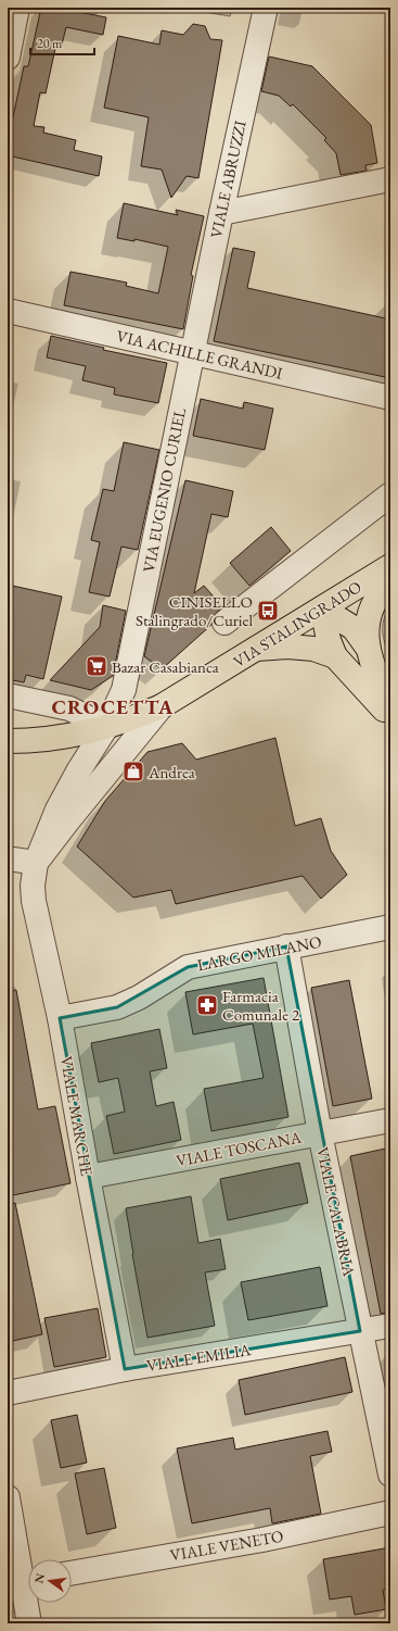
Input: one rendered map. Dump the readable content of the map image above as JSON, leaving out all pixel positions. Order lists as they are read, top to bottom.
{
  "streets": {
    "main road": ["VIA STALINGRADO"],
    "street": [
      "VIALE ABRUZZI",
      "VIA ACHILLE GRANDI",
      "VIA EUGENIO CURIEL",
      "LARGO MILANO",
      "VIALE MARCHE",
      "VIALE TOSCANA",
      "VIALE CALABRIA",
      "VIALE EMILIA",
      "VIALE VENETO"
    ]
  },
  "crossings": [
    ["VIALE ABRUZZI", "VIA ACHILLE GRANDI"],
    ["VIALE ABRUZZI", "VIA EUGENIO CURIEL"],
    ["VIA ACHILLE GRANDI", "VIA EUGENIO CURIEL"],
    ["VIA EUGENIO CURIEL", "VIA STALINGRADO"],
    ["VIA EUGENIO CURIEL", "VIALE MARCHE"],
    ["VIA STALINGRADO", "VIALE MARCHE"],
    ["LARGO MILANO", "VIALE MARCHE"],
    ["LARGO MILANO", "VIALE CALABRIA"],
    ["VIALE MARCHE", "VIALE TOSCANA"],
    ["VIALE MARCHE", "VIALE EMILIA"],
    ["VIALE TOSCANA", "VIALE CALABRIA"],
    ["VIALE CALABRIA", "VIALE EMILIA"]
  ],
  "districts": ["CROCETTA"],
  "places": {
    "bus stop": ["CINISELLO Stalingrado/Curiel"],
    "supermarket": ["Bazar Casabianca"],
    "shop": ["Andrea"],
    "pharmacy": ["Farmacia Comunale 2"]
  },
  "scale_bar": "20 m",
  "north": "left"
}
